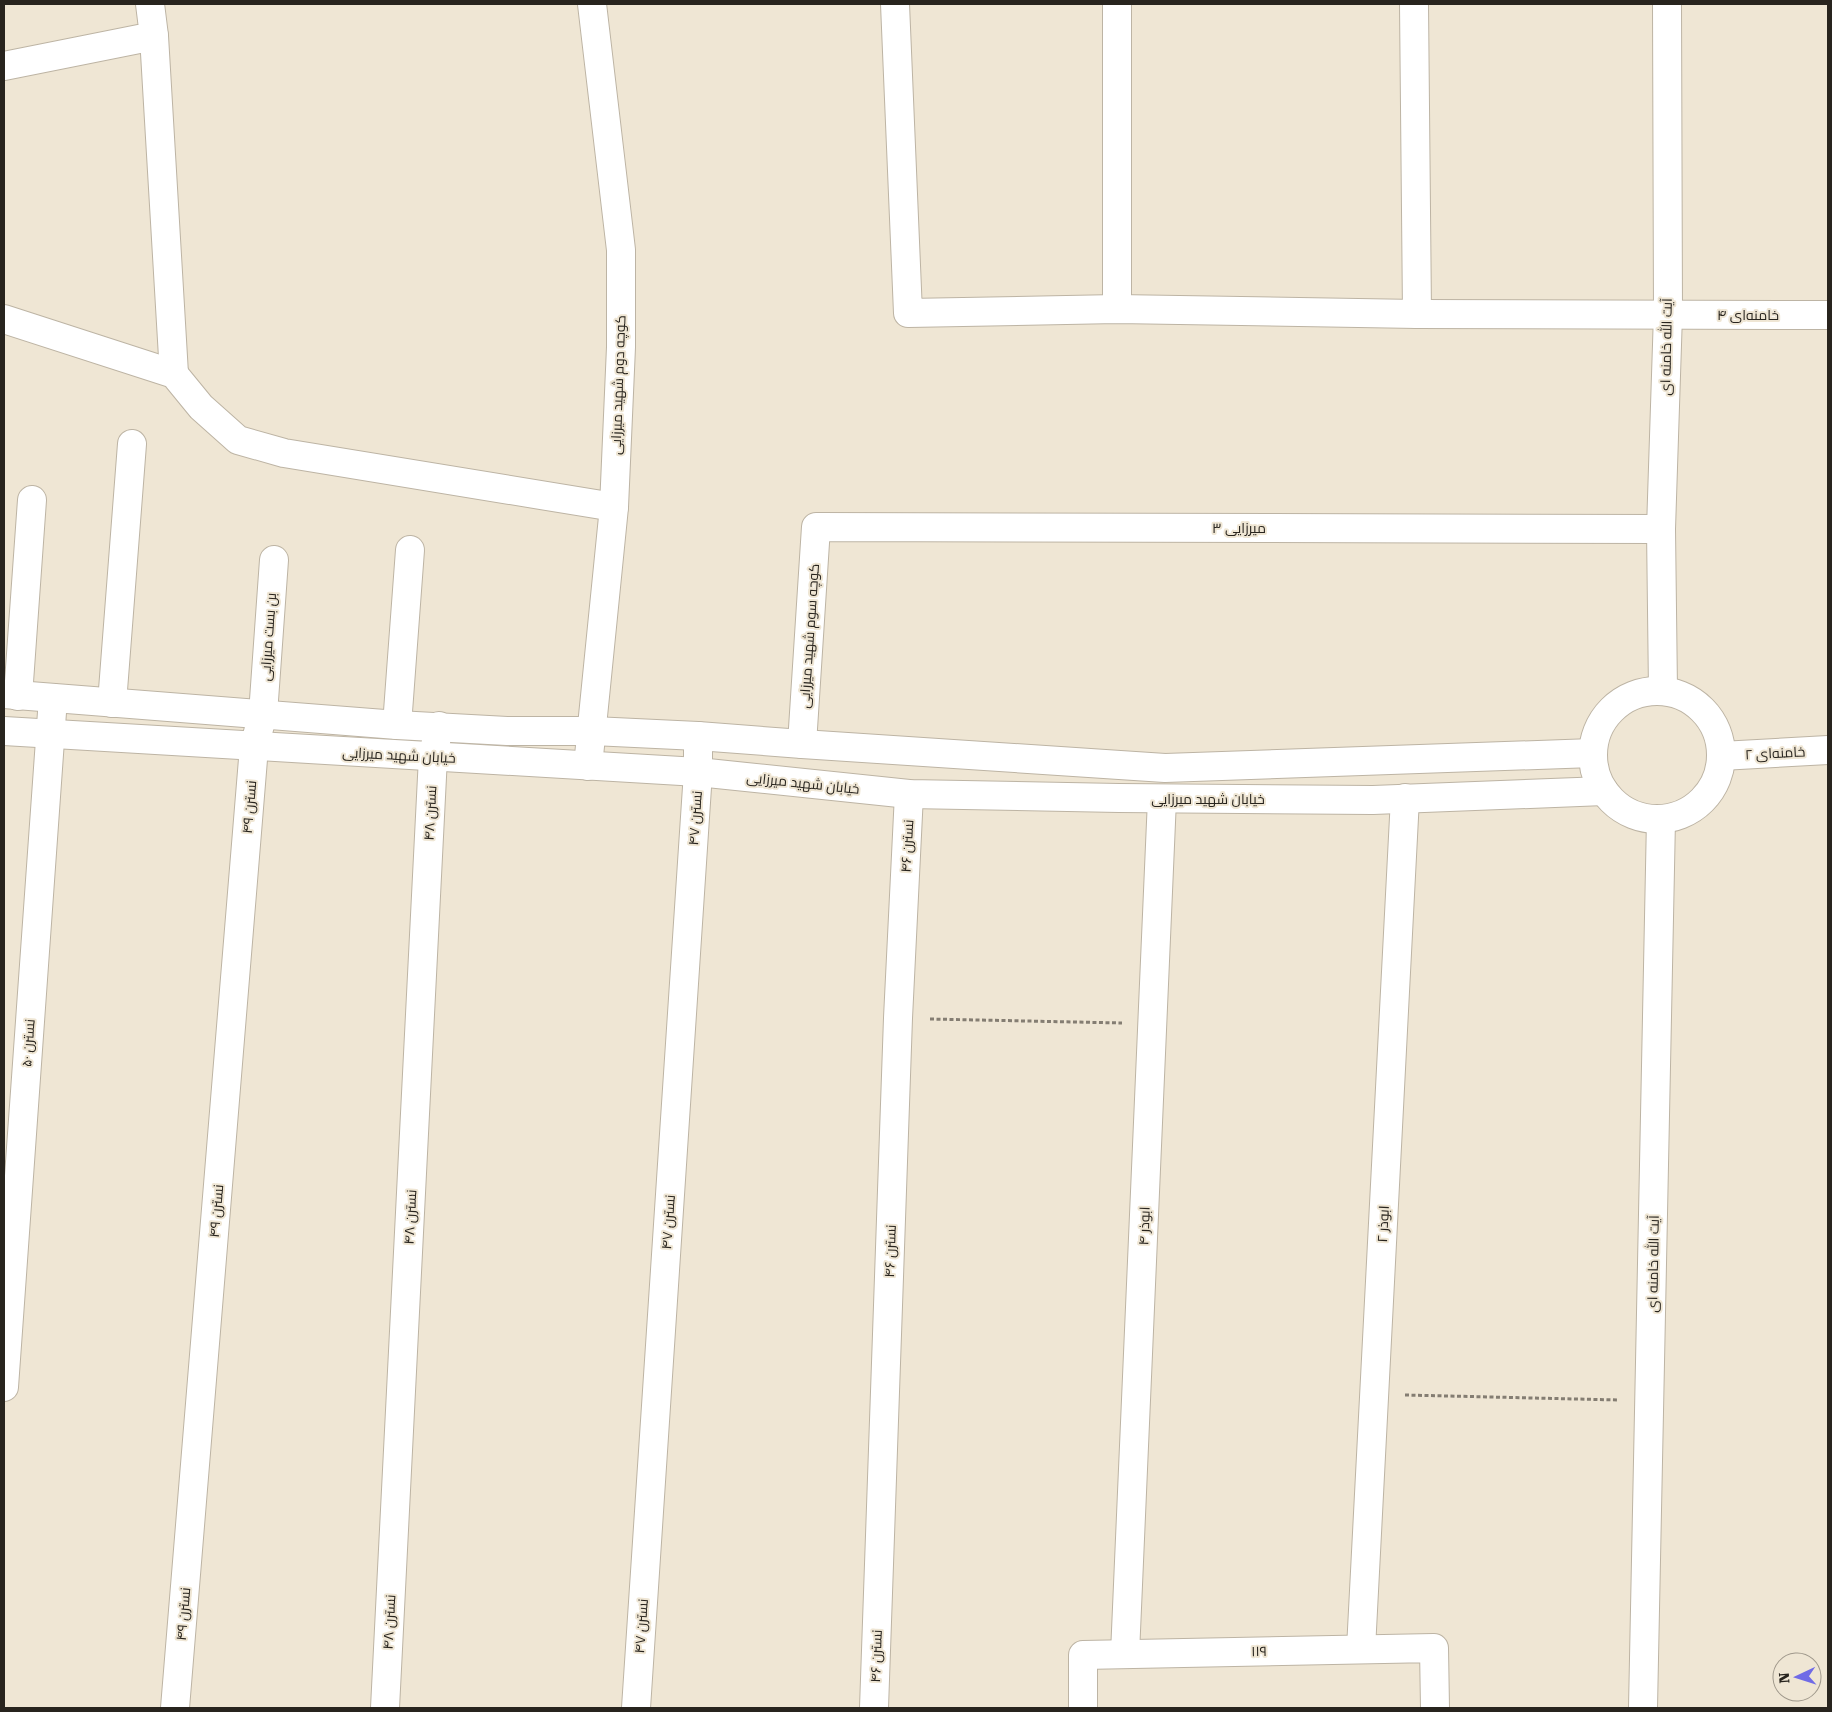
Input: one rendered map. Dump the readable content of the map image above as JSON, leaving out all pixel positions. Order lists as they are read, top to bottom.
{
  "streets": {
    "street": [
      "خامنه‌ای ۴",
      "آیت الله خامنه ای",
      "کوچه دوم شهید میرزایی",
      "میرزایی ۳",
      "کوچه سوم شهید میرزایی",
      "بن بست میرزایی",
      "خامنه‌ای ۲",
      "خیابان شهید میرزایی",
      "نسترن ۴۹",
      "نسترن ۴۸",
      "نسترن ۴۷",
      "نسترن ۴۶",
      "نسترن ۵۰",
      "ابوذر ۲",
      "ابوذر ۴",
      "۱۱۹"
    ]
  },
  "crossings": [
    ["خامنه‌ای ۴", "آیت الله خامنه ای"],
    ["آیت الله خامنه ای", "میرزایی ۳"],
    ["آیت الله خامنه ای", "خامنه‌ای ۲"],
    ["آیت الله خامنه ای", "خیابان شهید میرزایی"],
    ["کوچه دوم شهید میرزایی", "خیابان شهید میرزایی"],
    ["میرزایی ۳", "کوچه سوم شهید میرزایی"],
    ["بن بست میرزایی", "نسترن ۴۹"],
    ["خامنه‌ای ۲", "خیابان شهید میرزایی"],
    ["خیابان شهید میرزایی", "نسترن ۴۹"],
    ["خیابان شهید میرزایی", "نسترن ۴۸"],
    ["خیابان شهید میرزایی", "نسترن ۴۷"],
    ["خیابان شهید میرزایی", "نسترن ۴۶"],
    ["خیابان شهید میرزایی", "نسترن ۵۰"],
    ["خیابان شهید میرزایی", "ابوذر ۲"],
    ["خیابان شهید میرزایی", "ابوذر ۴"],
    ["ابوذر ۲", "۱۱۹"],
    ["ابوذر ۴", "۱۱۹"]
  ],
  "north": "left"
}
